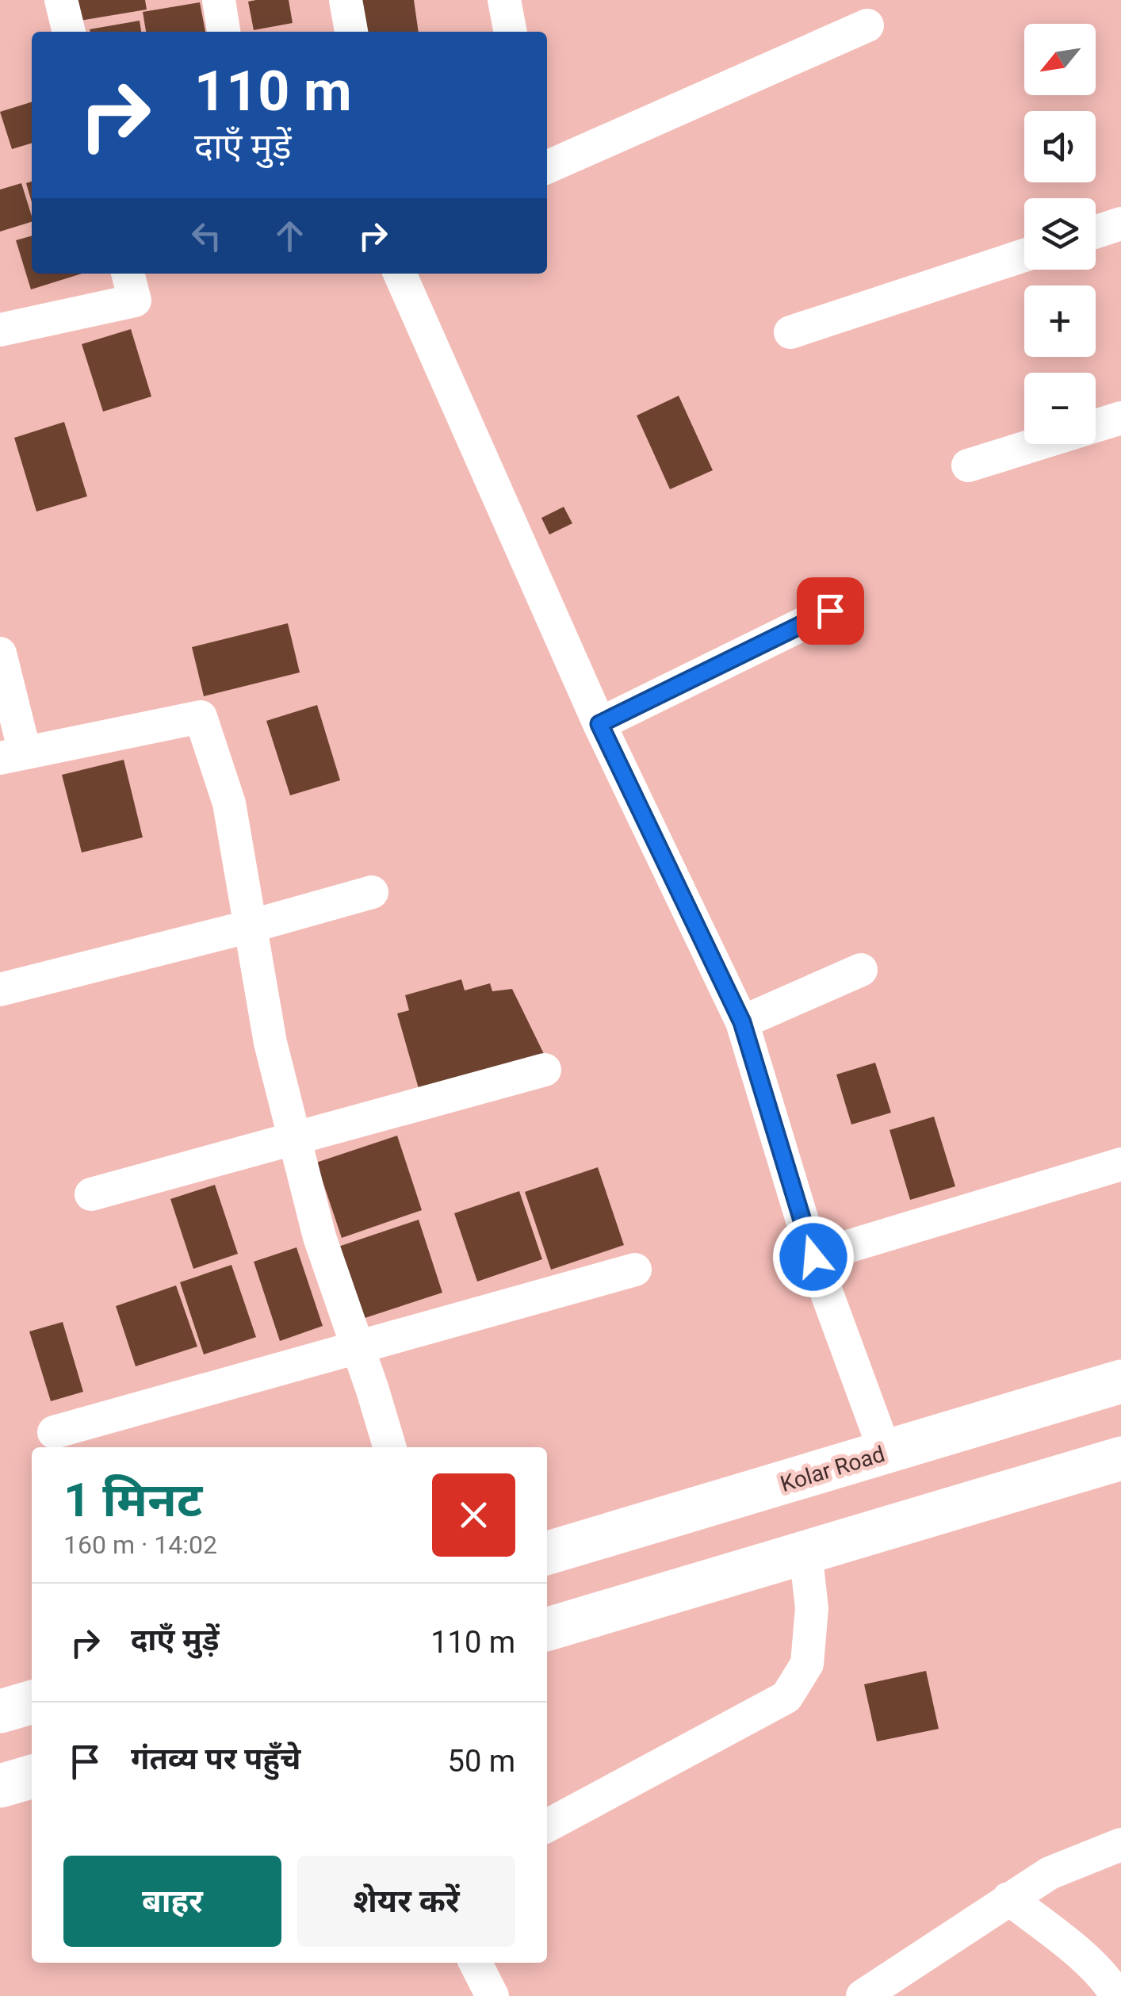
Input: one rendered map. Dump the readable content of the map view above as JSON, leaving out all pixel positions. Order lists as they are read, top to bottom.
{
  "streets": {
    "main road": ["Kolar Road"]
  },
  "north": "bottom left",
  "page": {
    "map_buttons": ["+", "−"],
    "turn": ["110 m", "दाएँ मुड़ें"],
    "heading": ["1 मिनट", "160 m · 14:02"],
    "list": [
      {
        "name": "दाएँ मुड़ें",
        "value": "110 m"
      },
      {
        "name": "गंतव्य पर पहुँचे",
        "value": "50 m"
      }
    ],
    "buttons": ["बाहर", "शेयर करें"]
  }
}
